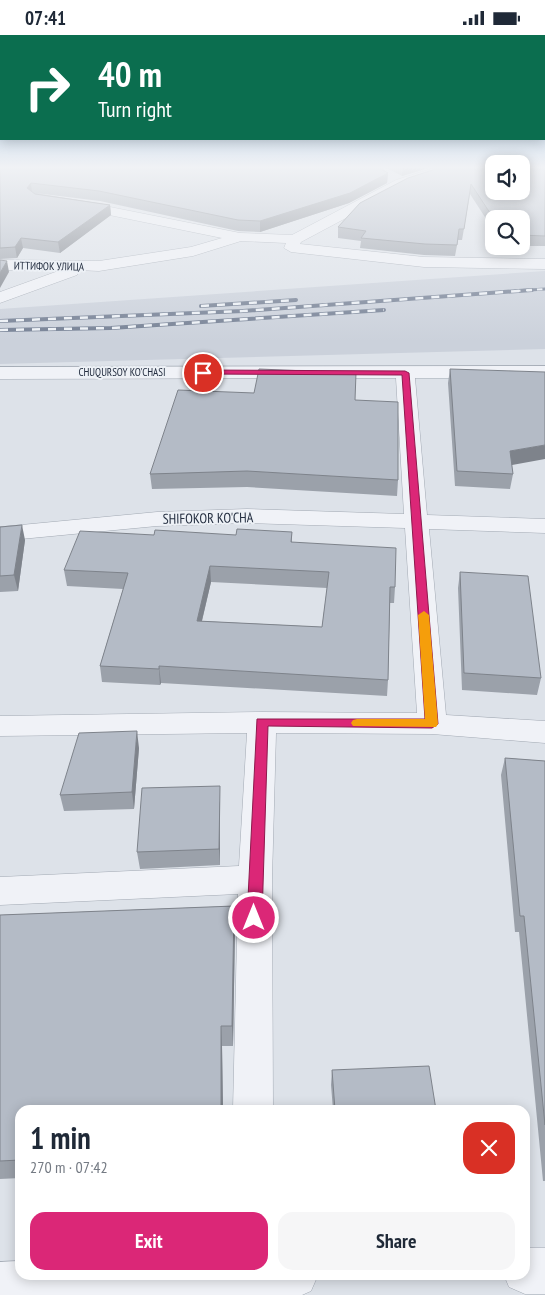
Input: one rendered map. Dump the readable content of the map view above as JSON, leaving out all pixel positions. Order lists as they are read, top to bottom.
{
  "streets": {
    "street": ["ИТТИФОК УЛИЦА", "CHUQURSOY KO'CHASI", "SHIFOKOR KO'CHA"]
  },
  "page": {
    "status": "07:41",
    "turn": ["40 m", "Turn right"],
    "heading": ["1 min", "270 m · 07:42"],
    "buttons": ["Exit", "Share"]
  }
}
